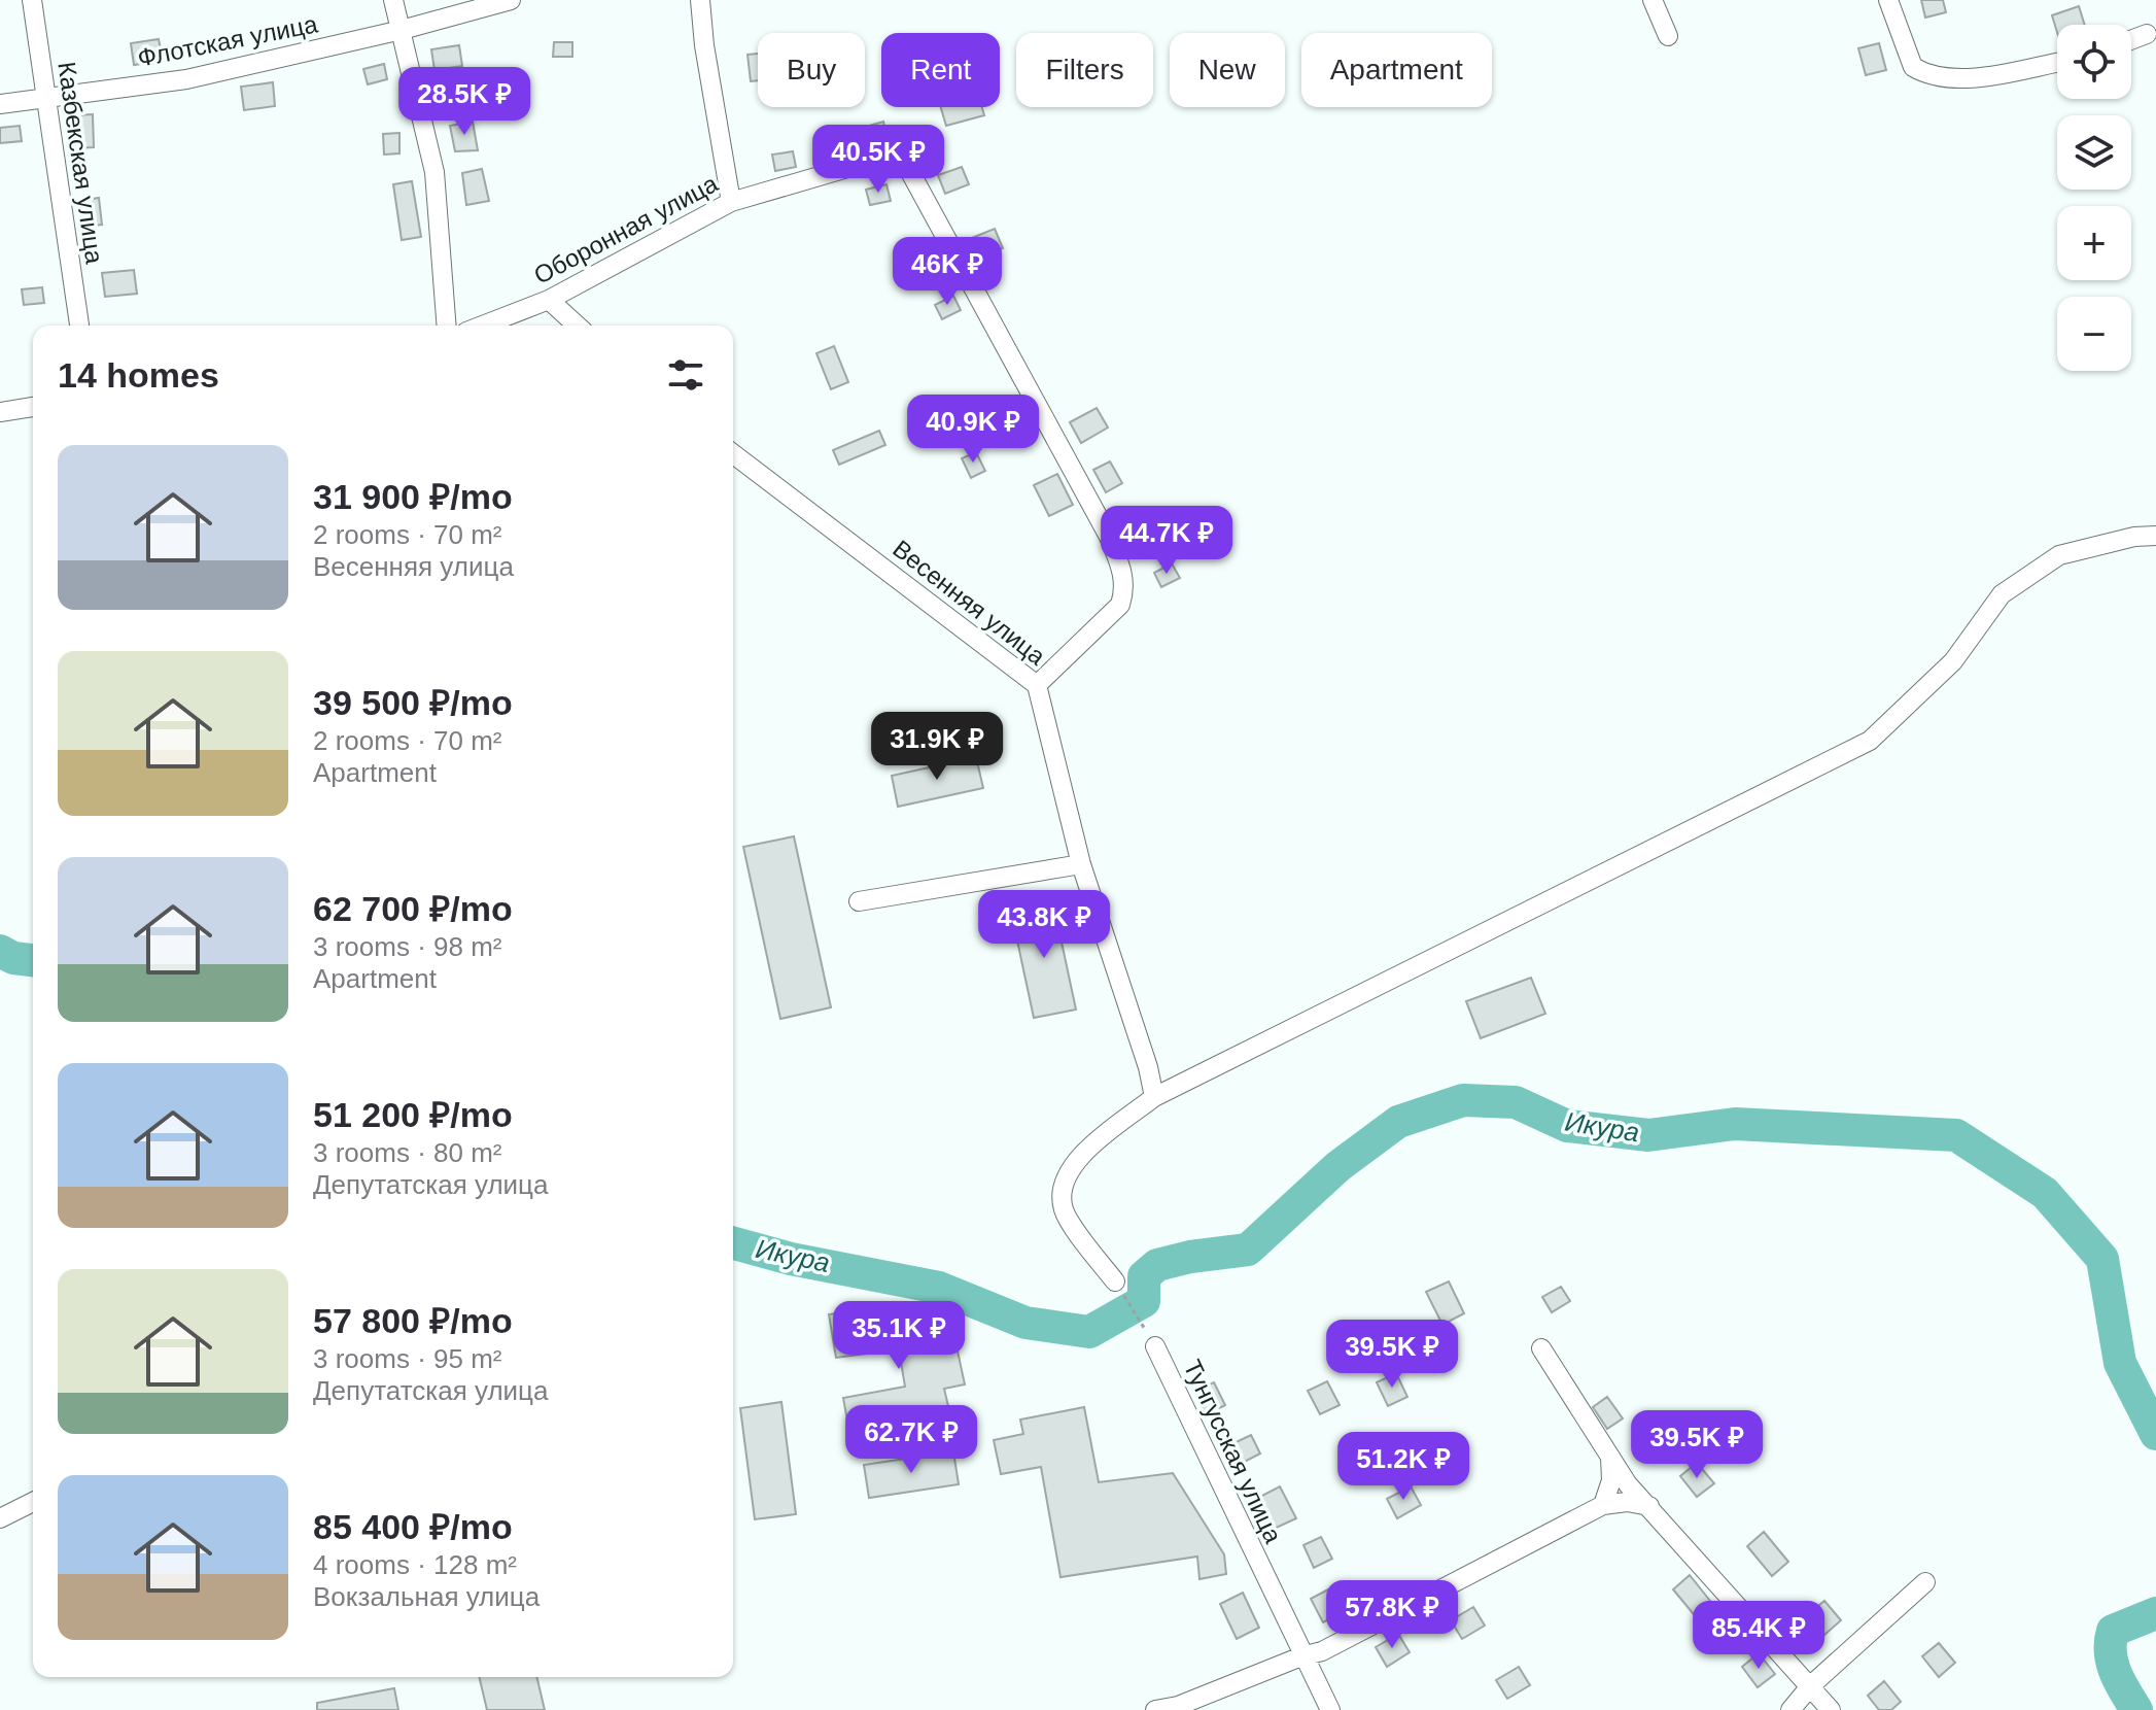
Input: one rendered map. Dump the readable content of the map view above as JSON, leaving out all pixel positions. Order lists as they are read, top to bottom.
{
  "streets": {
    "street": [
      "Флотская улица",
      "Казбекская улица",
      "Оборонная улица",
      "Весенняя улица",
      "Тунгусская улица"
    ]
  },
  "crossings": [
    ["Флотская улица", "Казбекская улица"],
    ["Оборонная улица", "Весенняя улица"]
  ],
  "water": ["Икура"],
  "page": {
    "map_buttons": ["+", "−"],
    "chip": [
      "Buy",
      "Rent",
      "Filters",
      "New",
      "Apartment"
    ],
    "price": [
      "28.5K ₽",
      "40.5K ₽",
      "46K ₽",
      "40.9K ₽",
      "44.7K ₽",
      "31.9K ₽",
      "43.8K ₽",
      "35.1K ₽",
      "39.5K ₽",
      "62.7K ₽",
      "39.5K ₽",
      "51.2K ₽",
      "57.8K ₽",
      "85.4K ₽"
    ],
    "heading": "14 homes",
    "list": [
      {
        "name": "31 900 ₽/mo",
        "note": "2 rooms · 70 m² · Весенняя улица"
      },
      {
        "name": "39 500 ₽/mo",
        "note": "2 rooms · 70 m² · Apartment"
      },
      {
        "name": "62 700 ₽/mo",
        "note": "3 rooms · 98 m² · Apartment"
      },
      {
        "name": "51 200 ₽/mo",
        "note": "3 rooms · 80 m² · Депутатская улица"
      },
      {
        "name": "57 800 ₽/mo",
        "note": "3 rooms · 95 m² · Депутатская улица"
      },
      {
        "name": "85 400 ₽/mo",
        "note": "4 rooms · 128 m² · Вокзальная улица"
      }
    ]
  }
}
